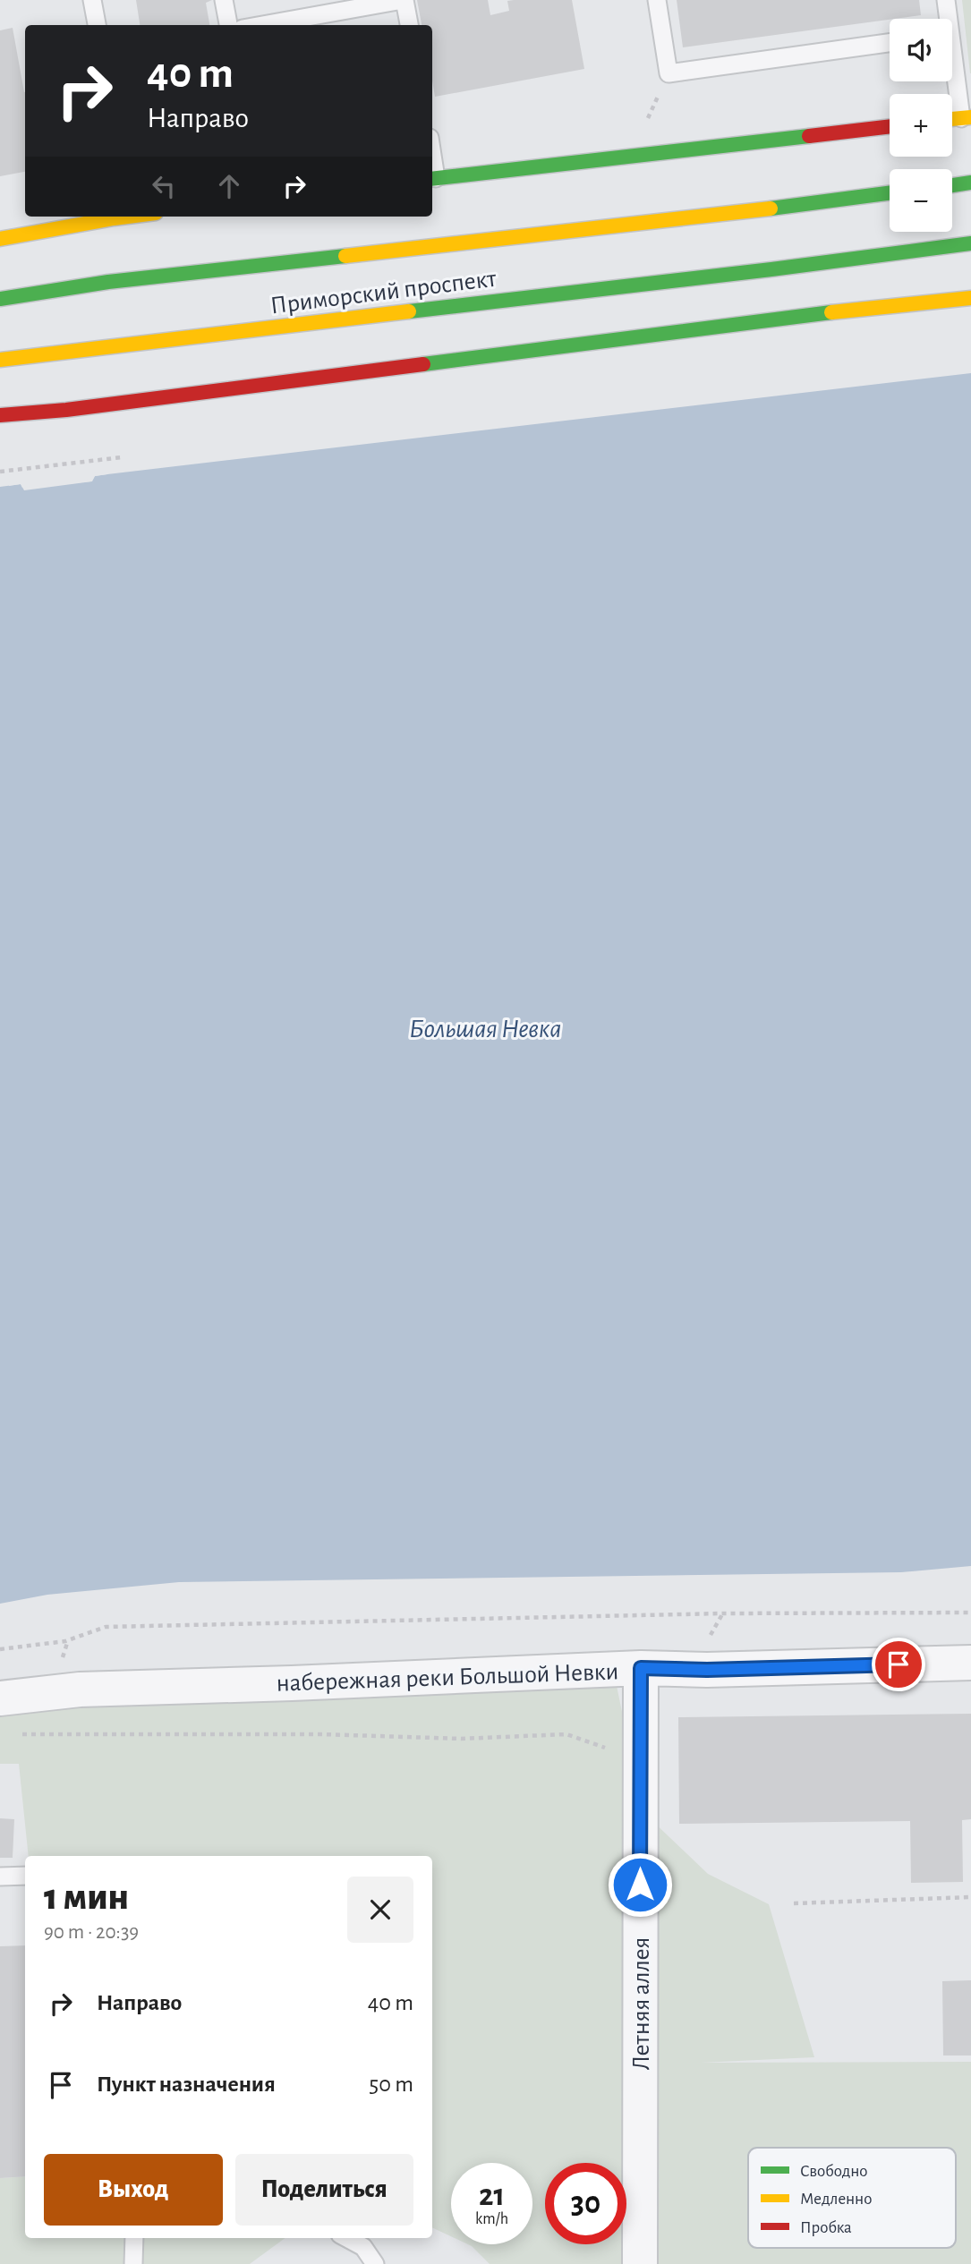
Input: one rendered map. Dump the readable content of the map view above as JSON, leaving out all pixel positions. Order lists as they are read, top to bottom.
{
  "streets": {
    "main road": ["Приморский проспект"],
    "street": ["набережная реки Большой Невки", "Летняя аллея"]
  },
  "crossings": [
    ["набережная реки Большой Невки", "Летняя аллея"]
  ],
  "water": ["Большая Невка"],
  "legend": ["Свободно", "Медленно", "Пробка"],
  "page": {
    "map_buttons": ["+", "−"],
    "turn": ["40 m", "Направо"],
    "heading": ["1 мин", "90 m · 20:39"],
    "list": [
      {
        "name": "Направо",
        "value": "40 m"
      },
      {
        "name": "Пункт назначения",
        "value": "50 m"
      }
    ],
    "buttons": ["Выход", "Поделиться"],
    "speed": "21 km/h",
    "limit": "30"
  }
}
